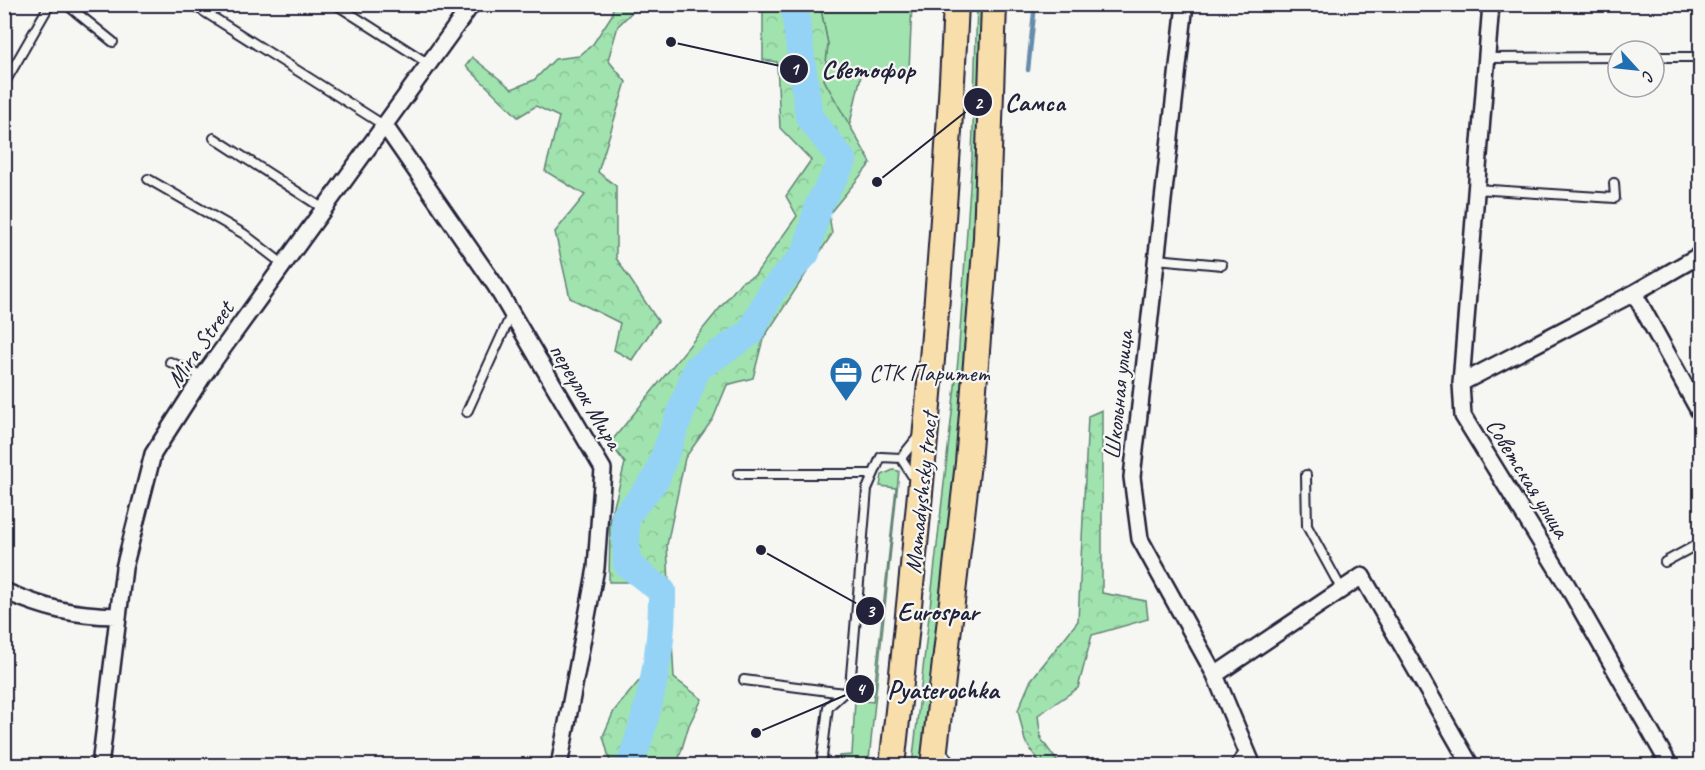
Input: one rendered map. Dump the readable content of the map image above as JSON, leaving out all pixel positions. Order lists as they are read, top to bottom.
{
  "streets": {
    "main road": ["Mamadyshsky tract"],
    "street": [
      "Mira Street",
      "Школьная улица",
      "переулок Мира",
      "Советская улица"
    ]
  },
  "crossings": [
    ["Mira Street", "переулок Мира"]
  ],
  "places": {
    "other": [
      "Светофор",
      "Самса",
      "Eurospar",
      "Pyaterochka"
    ],
    "office": ["СТК Паритет"]
  },
  "north": "bottom right"
}
